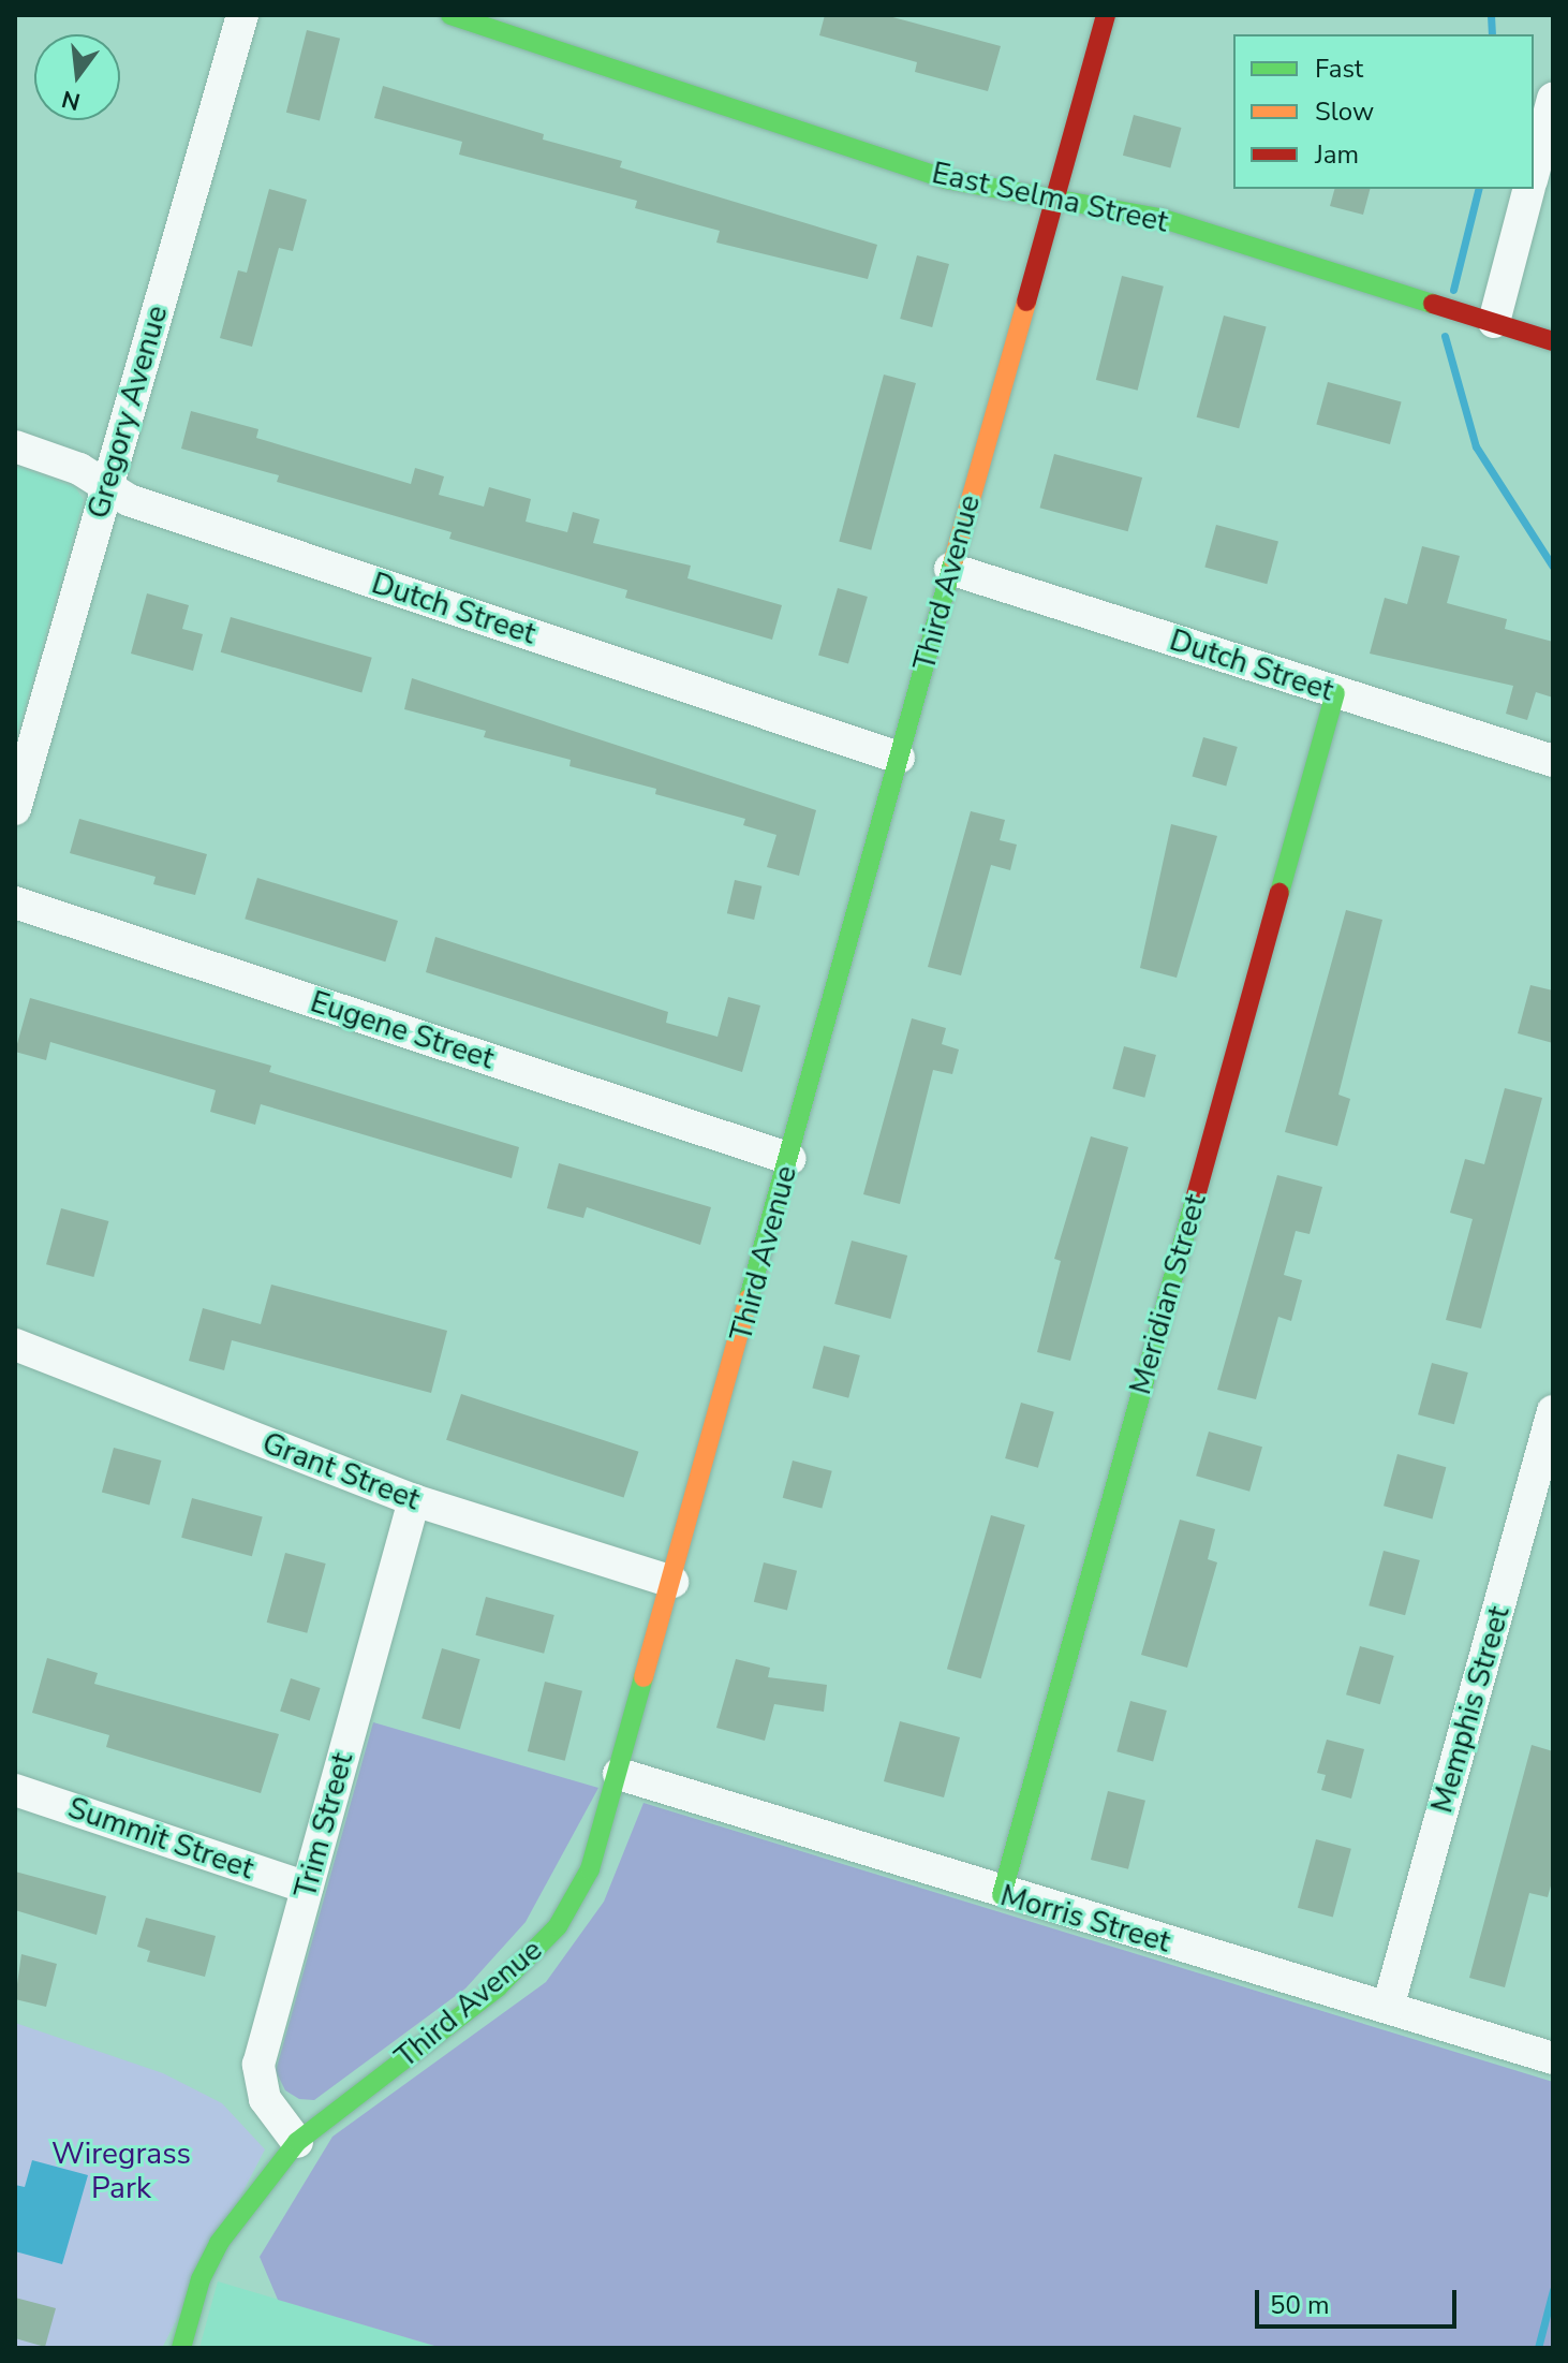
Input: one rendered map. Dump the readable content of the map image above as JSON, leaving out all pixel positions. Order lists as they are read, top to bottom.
{
  "streets": {
    "street": [
      "East Selma Street",
      "Gregory Avenue",
      "Third Avenue",
      "Dutch Street",
      "Eugene Street",
      "Meridian Street",
      "Grant Street",
      "Memphis Street",
      "Trim Street",
      "Summit Street",
      "Morris Street"
    ]
  },
  "crossings": [
    ["East Selma Street", "Third Avenue"],
    ["Gregory Avenue", "Dutch Street"],
    ["Third Avenue", "Dutch Street"],
    ["Third Avenue", "Eugene Street"],
    ["Third Avenue", "Grant Street"],
    ["Third Avenue", "Trim Street"],
    ["Third Avenue", "Morris Street"],
    ["Dutch Street", "Meridian Street"],
    ["Meridian Street", "Morris Street"],
    ["Grant Street", "Trim Street"],
    ["Memphis Street", "Morris Street"],
    ["Trim Street", "Summit Street"]
  ],
  "parks": ["Wiregrass Park"],
  "legend": ["Fast", "Slow", "Jam"],
  "scale_bar": "50 m",
  "north": "bottom"
}
